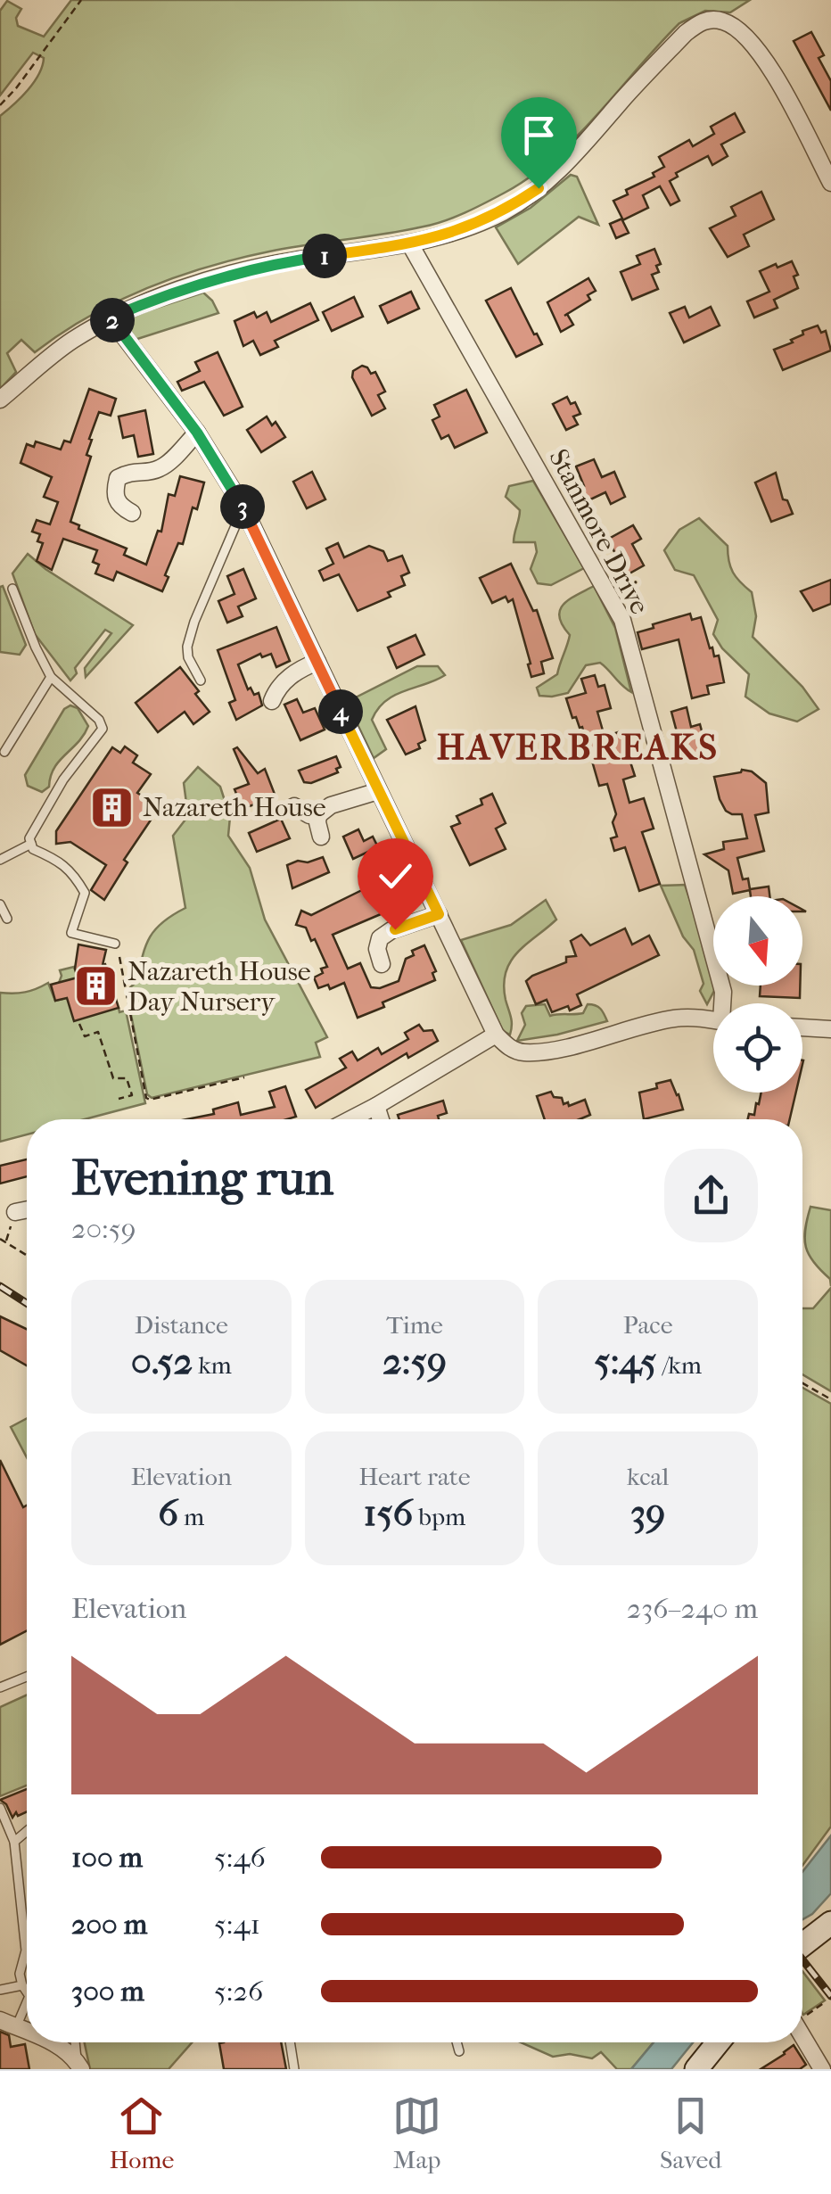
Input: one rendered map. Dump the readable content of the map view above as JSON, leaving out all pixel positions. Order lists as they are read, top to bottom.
{
  "streets": {
    "street": ["Stanmore Drive"]
  },
  "districts": ["HAVERBREAKS"],
  "places": {
    "building": ["Nazareth House", "Nazareth House Day Nursery"]
  },
  "north": "bottom",
  "page": {
    "pins": [
      "1",
      "2",
      "3",
      "4"
    ],
    "heading": ["Evening run", "20:59"],
    "stats": [
      ["Distance", "0.52 km"],
      ["Time", "2:59"],
      ["Pace", "5:45 /km"],
      ["Elevation", "6 m"],
      ["Heart rate", "156 bpm"],
      ["kcal", "39"]
    ],
    "chart": ["Elevation", "236–240 m"],
    "list": [
      {
        "name": "100 m",
        "note": "5:46"
      },
      {
        "name": "200 m",
        "note": "5:41"
      },
      {
        "name": "300 m",
        "note": "5:26"
      }
    ],
    "tabs": ["Home", "Map", "Saved"]
  }
}
